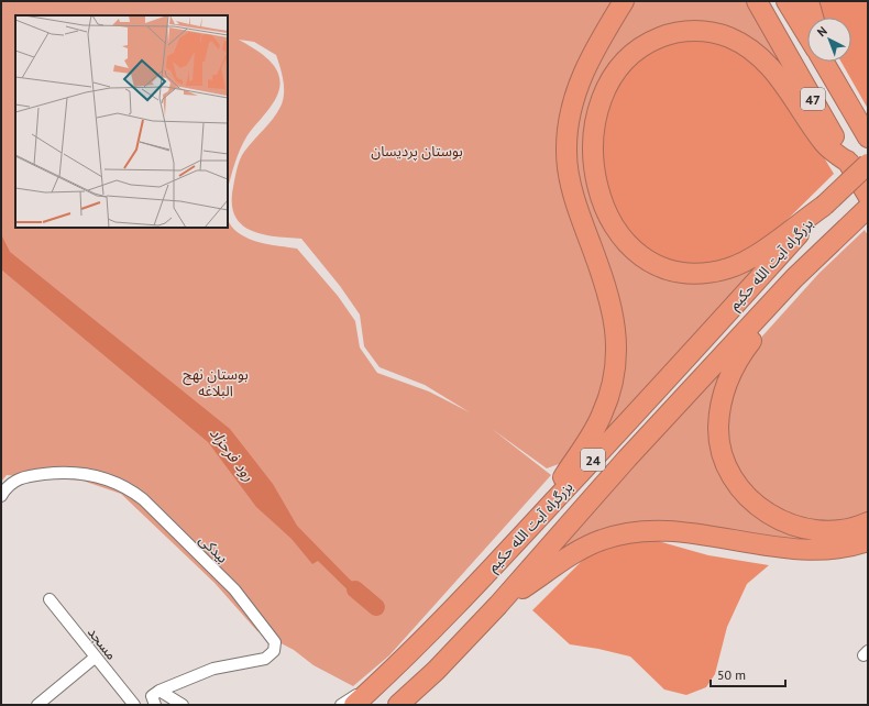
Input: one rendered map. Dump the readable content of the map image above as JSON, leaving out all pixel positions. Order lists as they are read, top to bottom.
{
  "streets": {
    "highway": ["47", "بزرگراه آیت الله حکیم", "24"],
    "street": ["بیدکی", "مسجد"]
  },
  "crossings": [
    ["47", "24"],
    ["بزرگراه آیت الله حکیم", "24"]
  ],
  "water": ["رود فرحزاد"],
  "parks": ["بوستان پردیسان", "بوستان نهج البلاغه"],
  "scale_bar": "50 m",
  "north": "top left"
}
